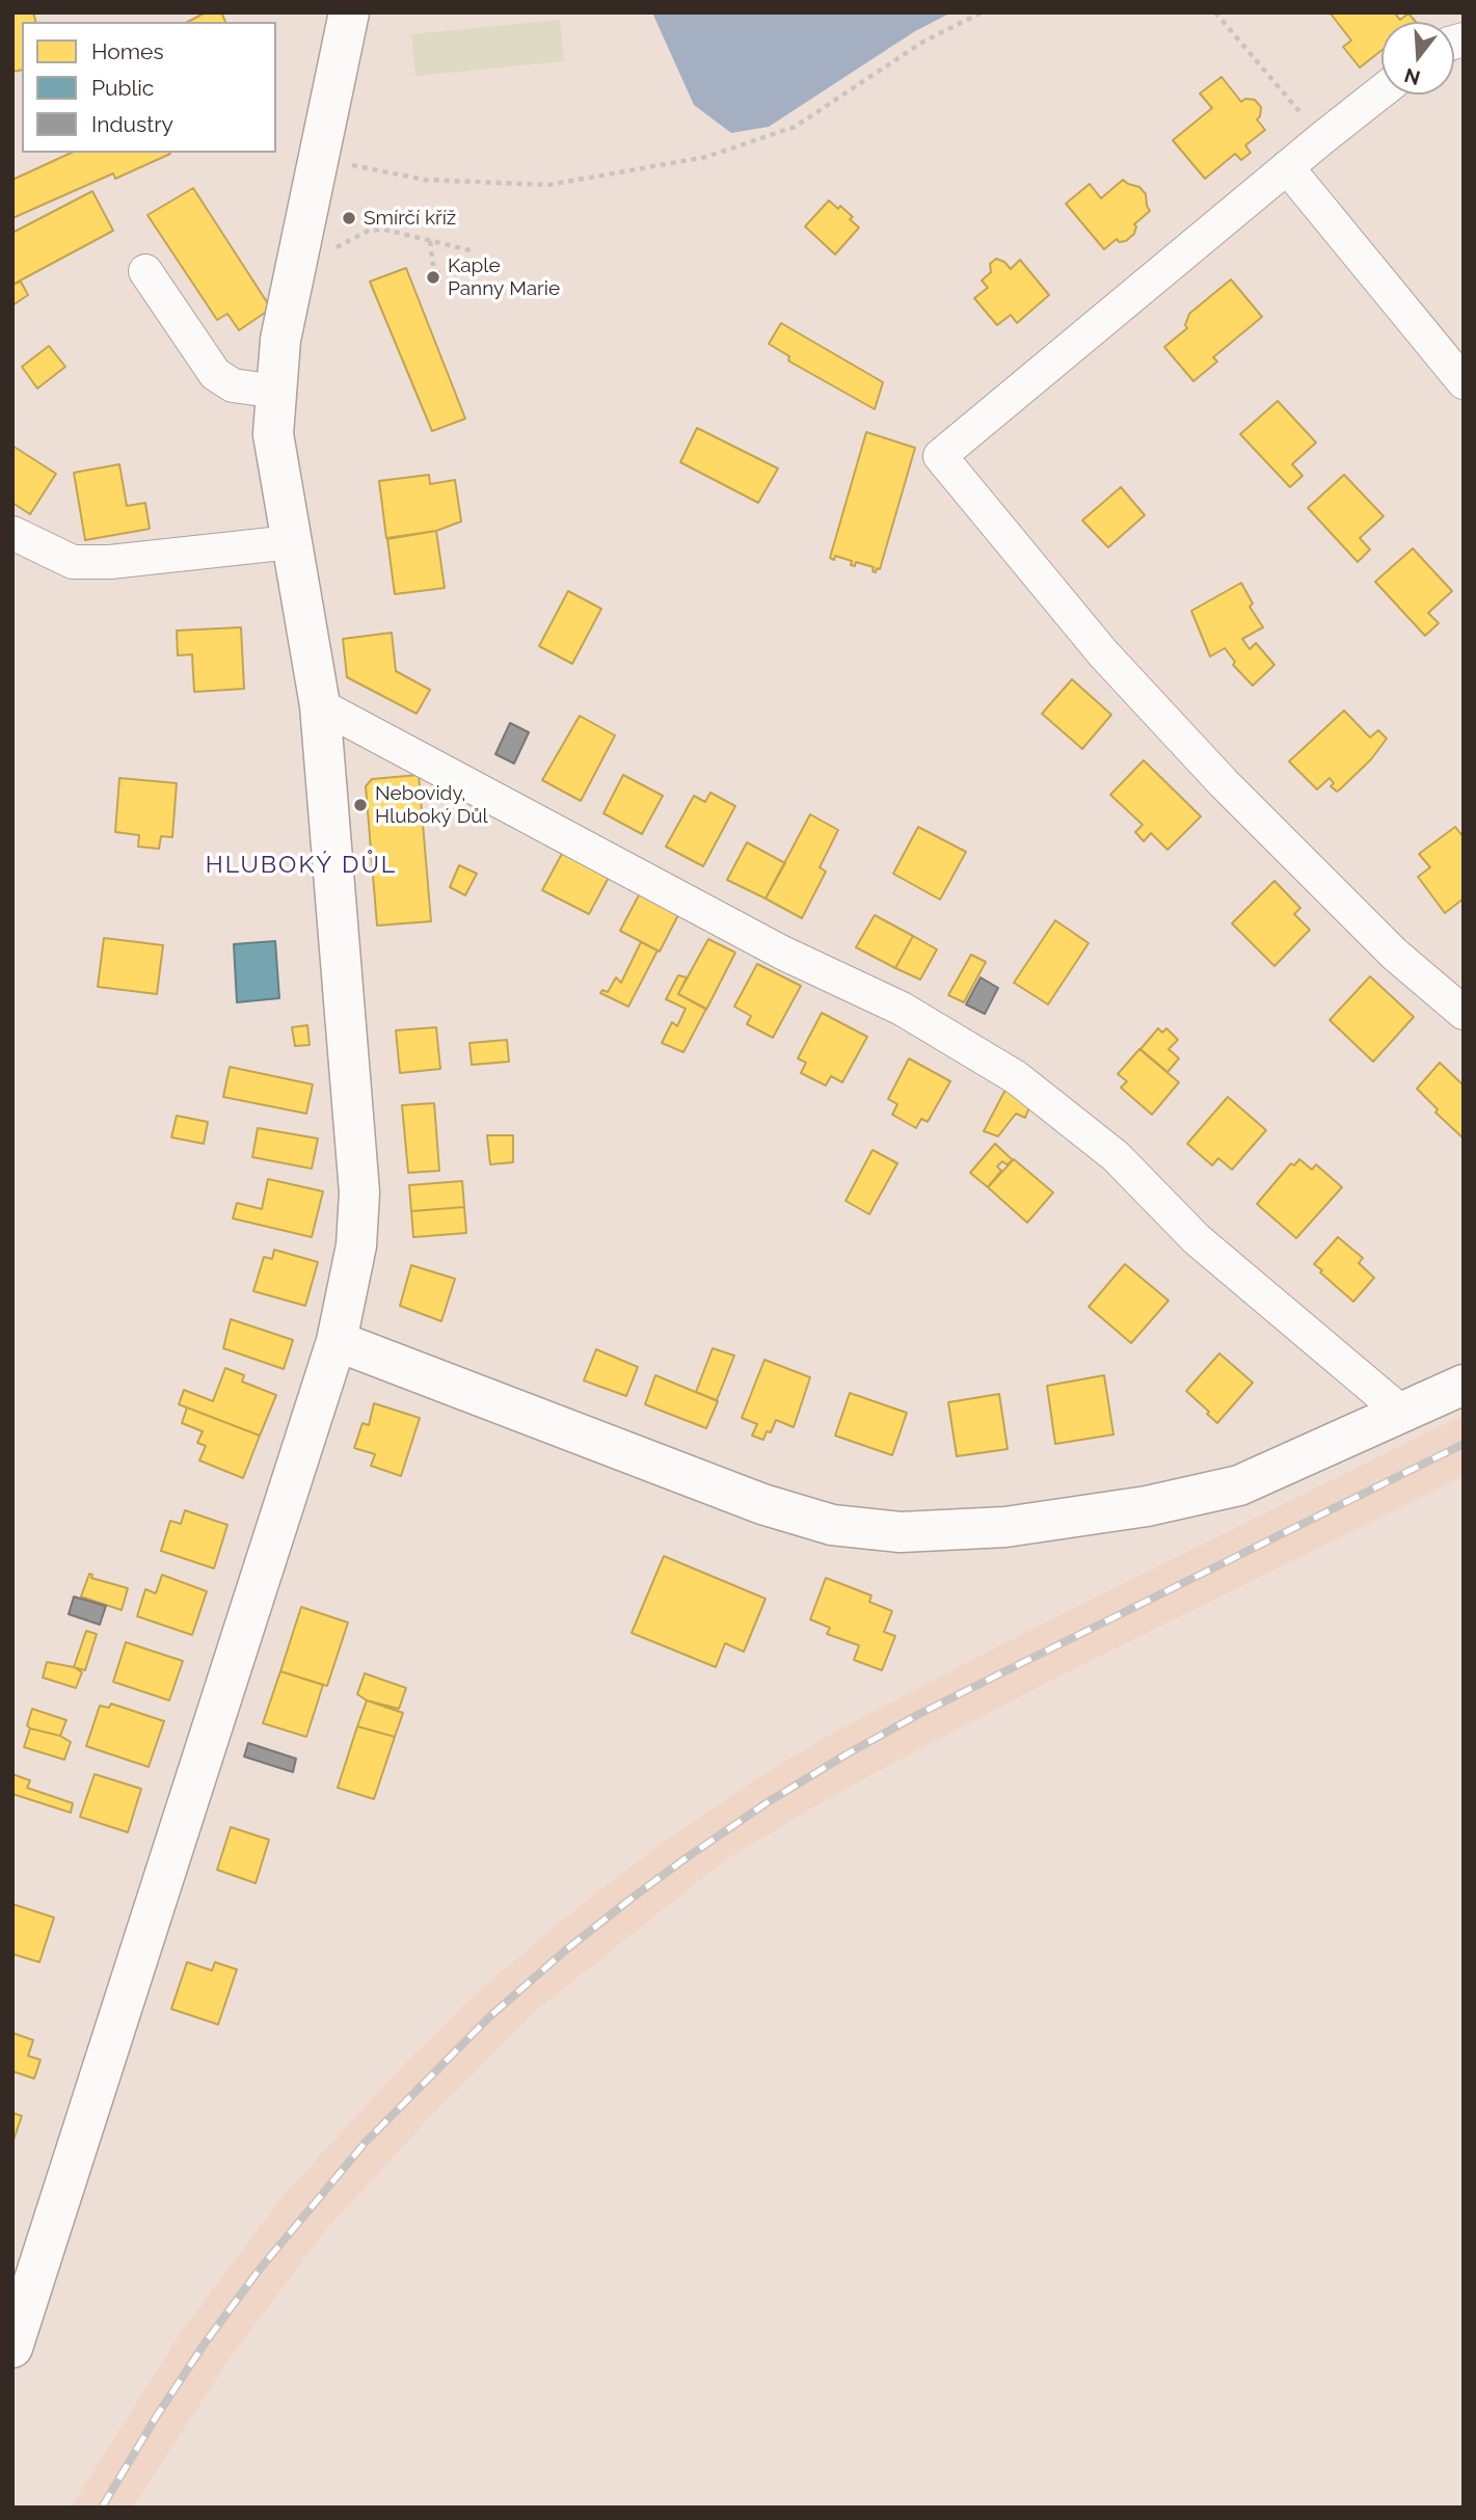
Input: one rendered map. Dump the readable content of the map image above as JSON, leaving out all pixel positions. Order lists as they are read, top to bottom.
{
  "districts": ["HLUBOKÝ DŮL"],
  "places": ["Smírčí kříž", "Kaple Panny Marie", "Nebovidy, Hluboký Důl"],
  "legend": ["Homes", "Public", "Industry"],
  "north": "bottom"
}
